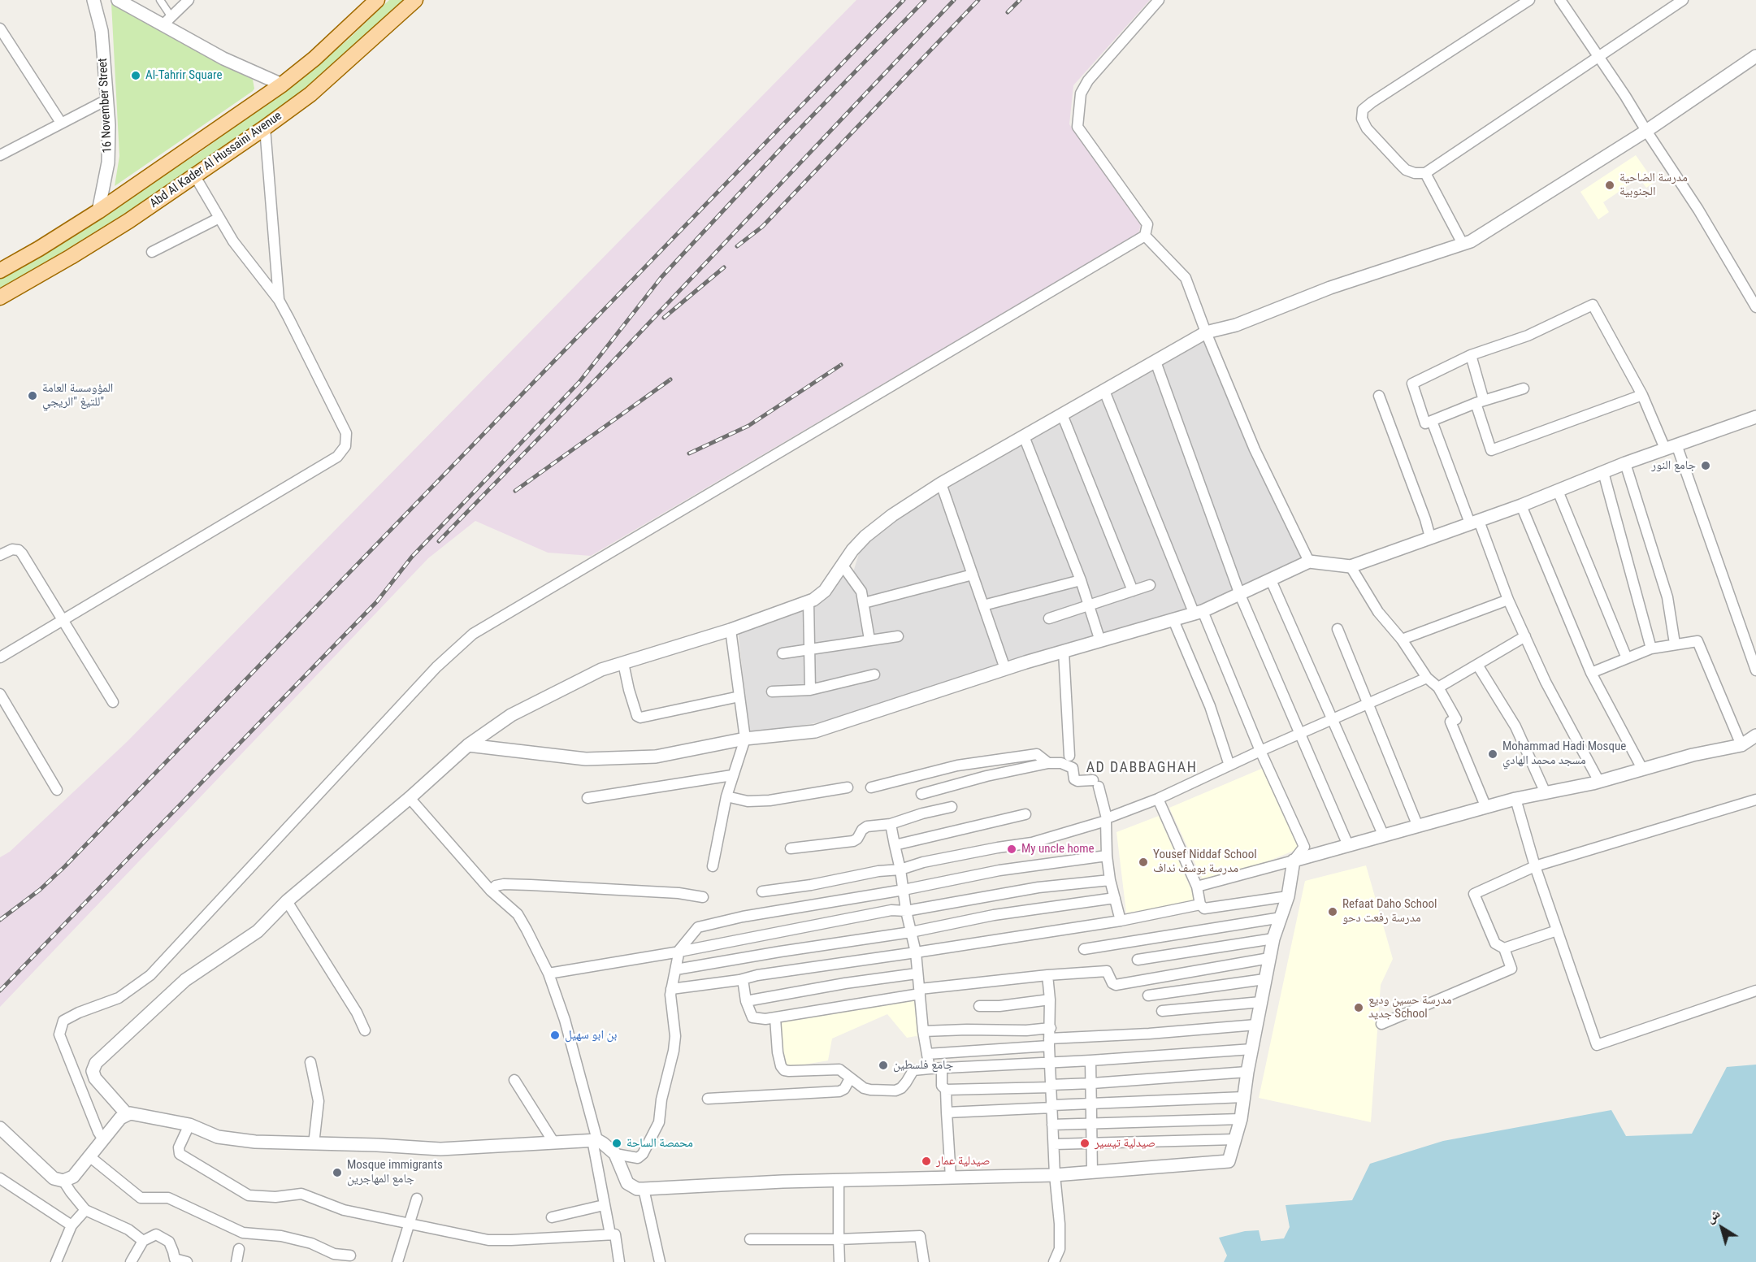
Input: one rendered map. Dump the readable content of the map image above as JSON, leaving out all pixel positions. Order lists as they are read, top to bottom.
{
  "streets": {
    "main road": ["Abd Al Kader Al Hussaini Avenue"],
    "street": ["16 November Street"]
  },
  "crossings": [
    ["16 November Street", "Abd Al Kader Al Hussaini Avenue"]
  ],
  "districts": ["AD DABBAGHAH"],
  "places": [
    "Al-Tahrir Square",
    "مدرسة الضاحية الجنوبية",
    "المؤوسسة العامة للتيغ \"الريجي\"",
    "جامع النور",
    "Mohammad Hadi Mosque مسجد محمد الهادي",
    "My uncle home",
    "Yousef Niddaf School مدرسة يوسف نداف",
    "Refaat Daho School مدرسة رفعت دحو",
    "مدرسة حسين وديع جديد School",
    "بن ابو سهيل",
    "جامع فلسطين",
    "محمصة الساحة",
    "صيدلية تيسير",
    "صيدلية عمار",
    "Mosque immigrants جامع المهاجرين"
  ],
  "north": "top left"
}
